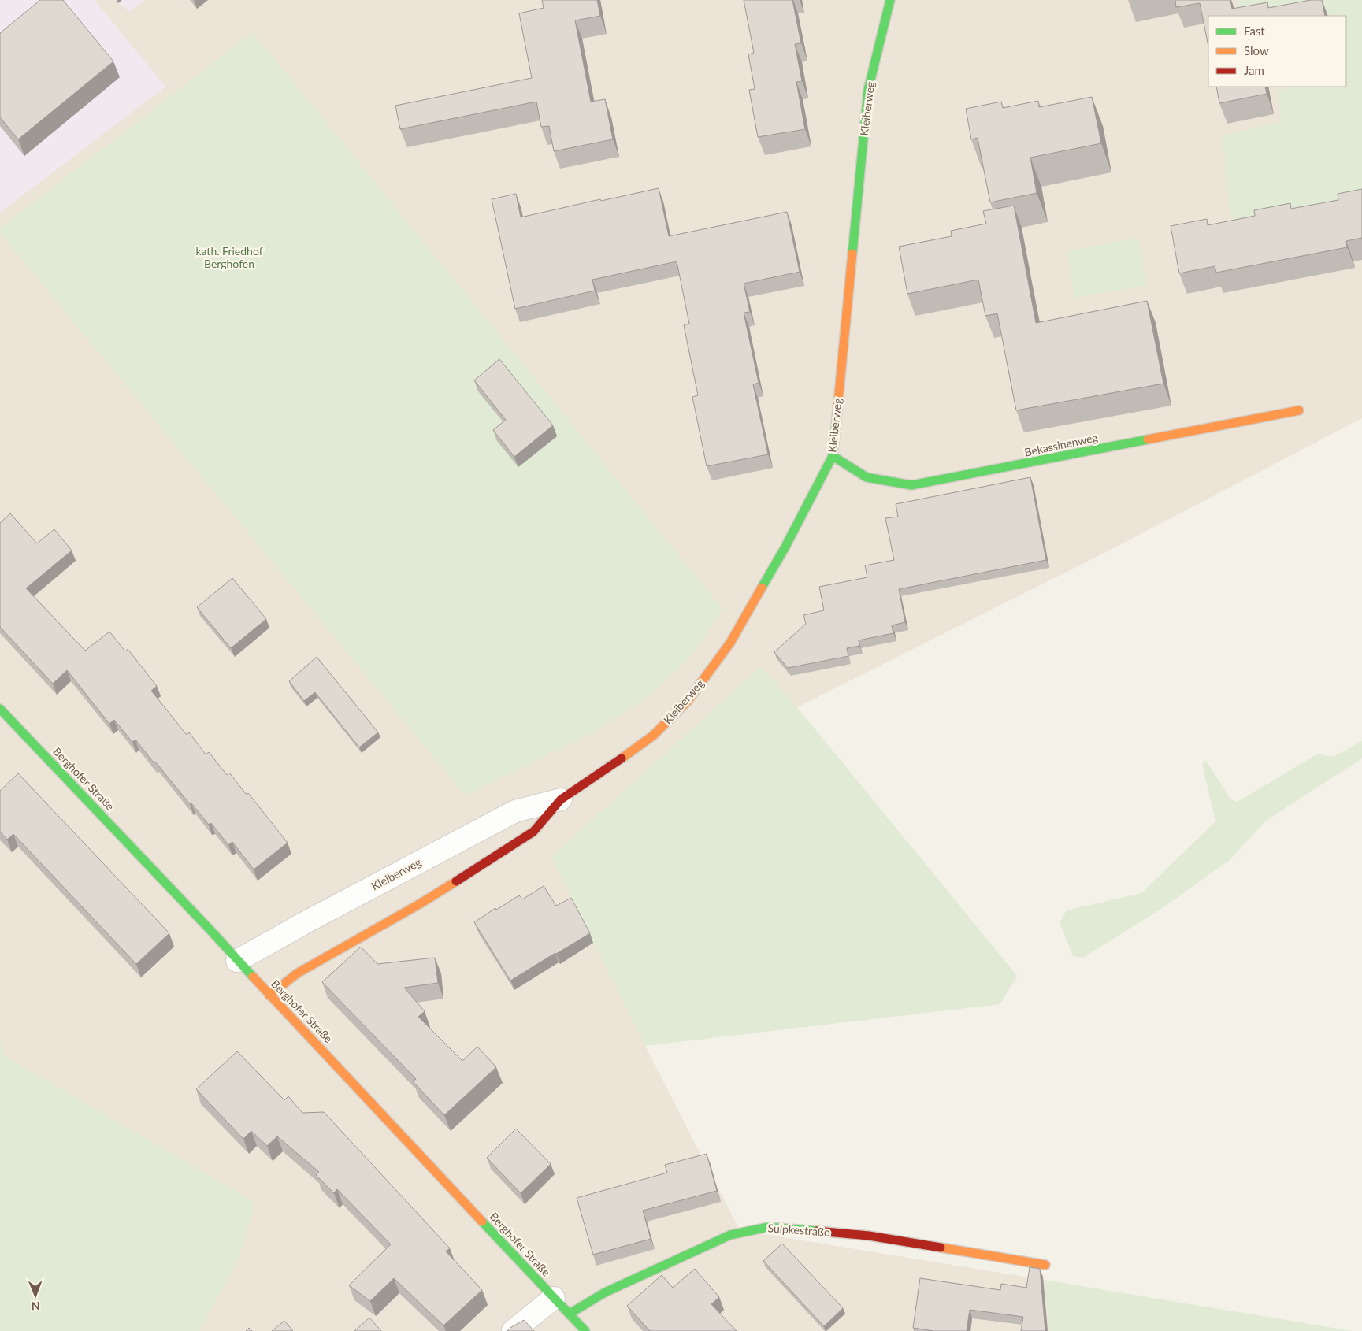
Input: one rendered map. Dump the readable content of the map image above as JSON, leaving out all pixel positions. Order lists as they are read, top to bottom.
{
  "streets": {
    "street": [
      "Kleiberweg",
      "Bekassinenweg",
      "Berghofer Straße",
      "Sulpkestraße"
    ]
  },
  "crossings": [
    ["Kleiberweg", "Bekassinenweg"],
    ["Kleiberweg", "Berghofer Straße"],
    ["Berghofer Straße", "Sulpkestraße"]
  ],
  "parks": ["kath. Friedhof Berghofen"],
  "legend": ["Fast", "Slow", "Jam"],
  "north": "bottom"
}
